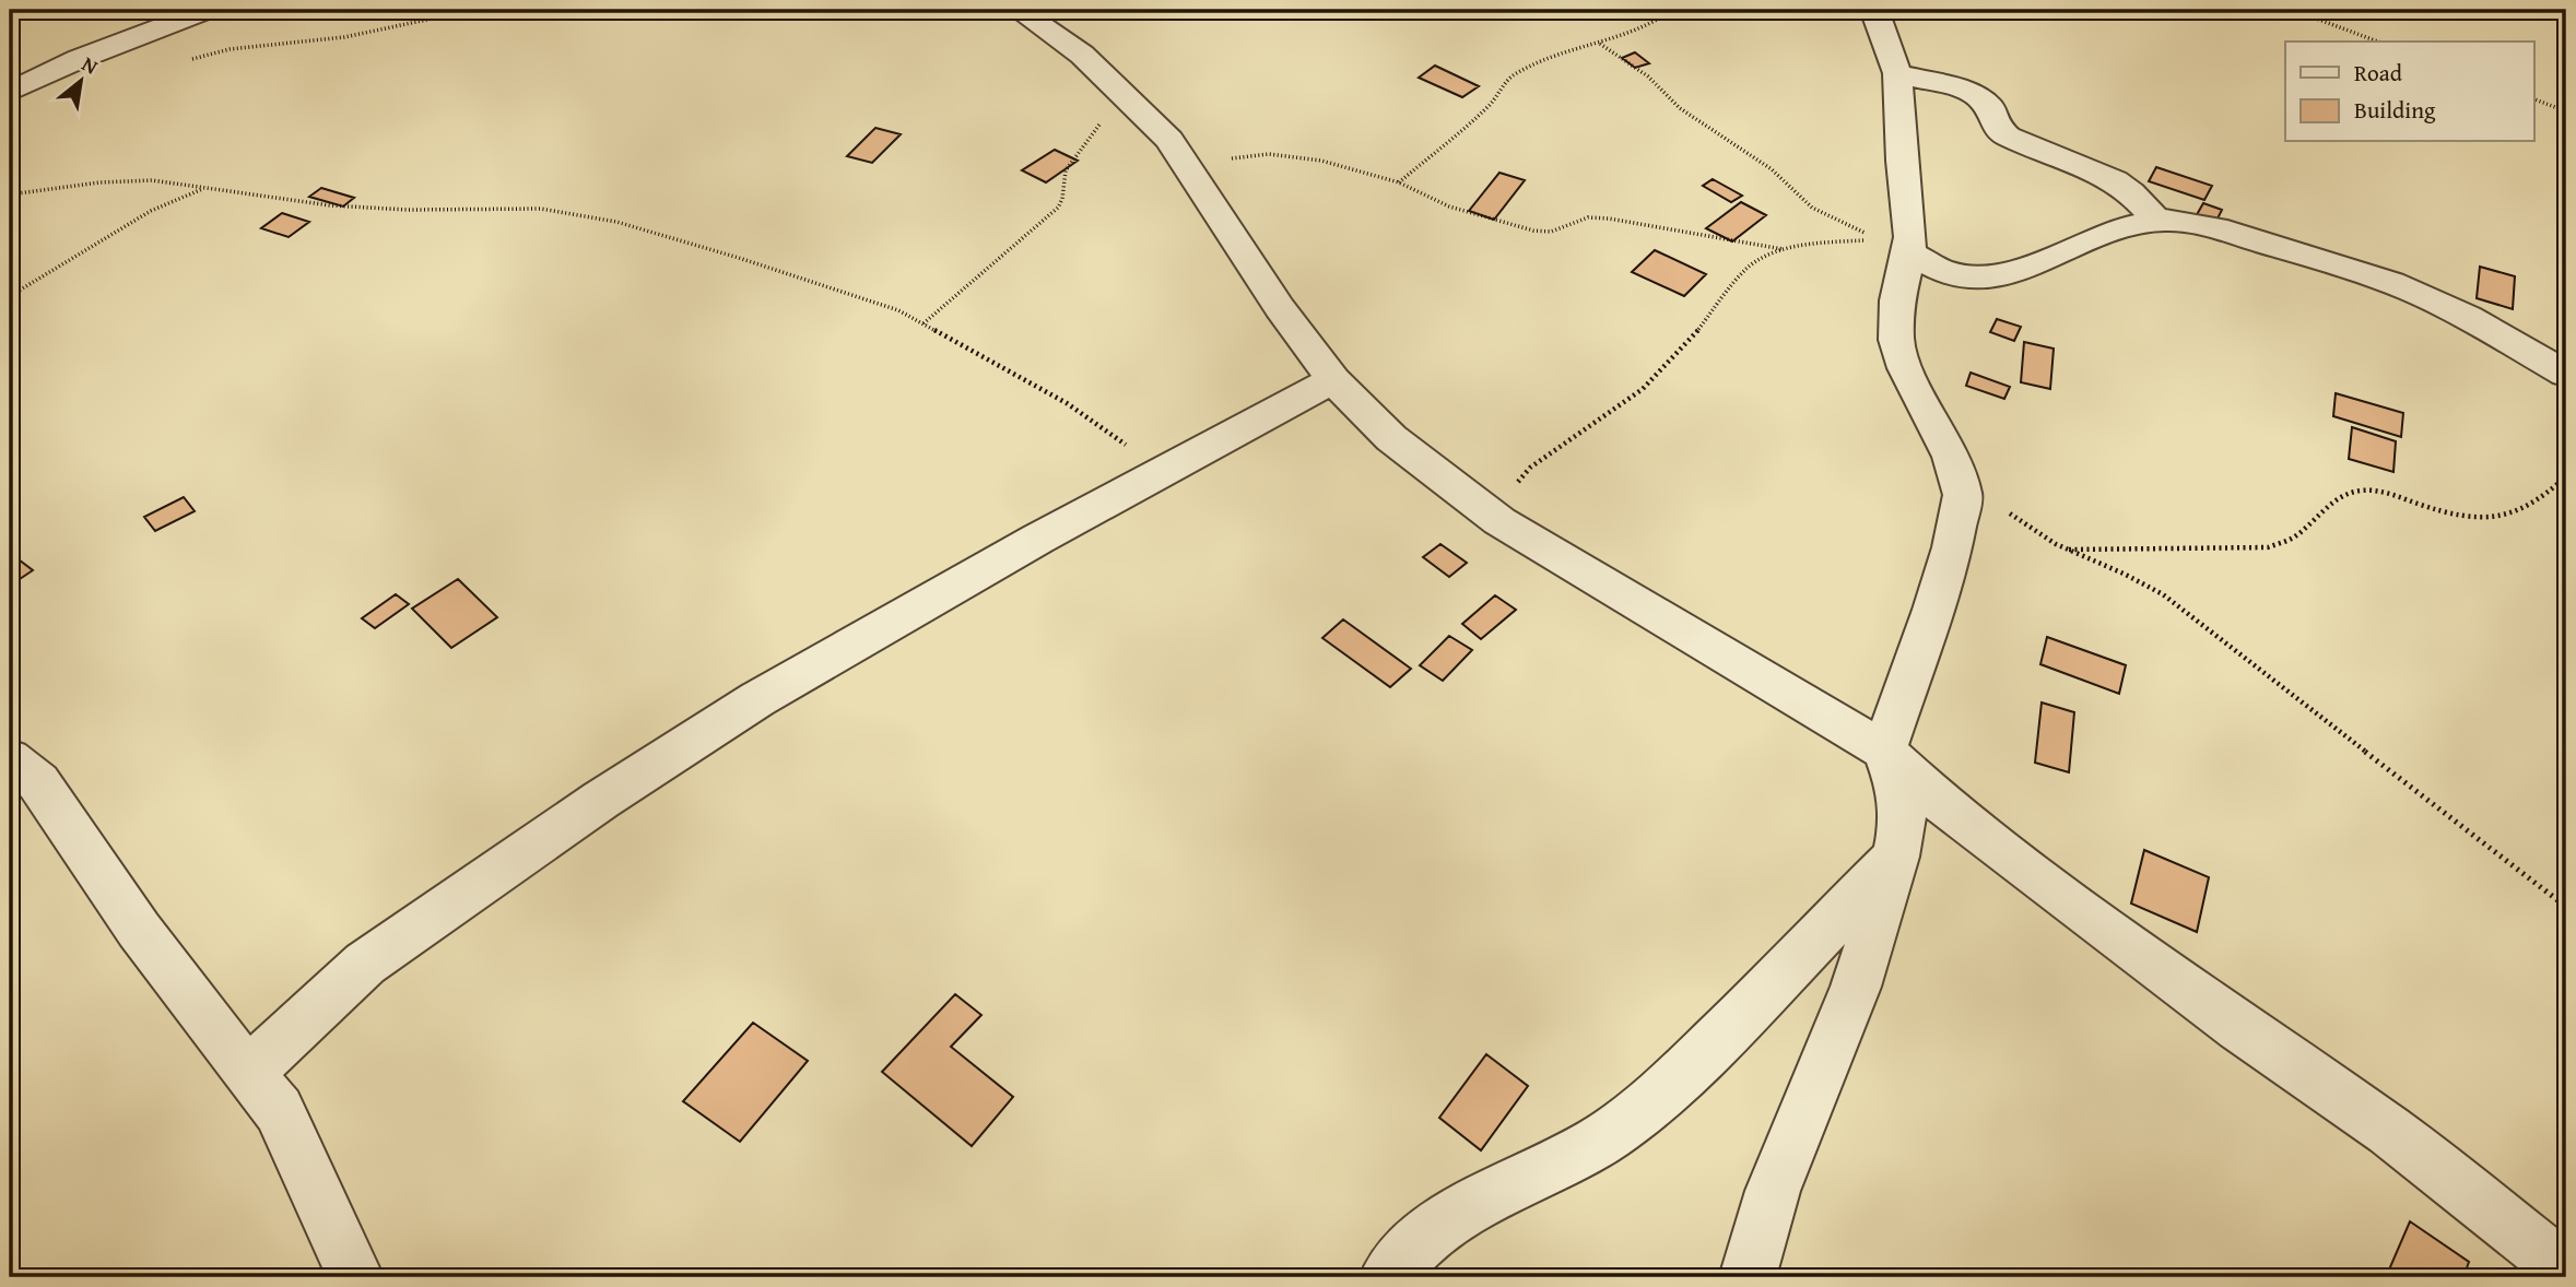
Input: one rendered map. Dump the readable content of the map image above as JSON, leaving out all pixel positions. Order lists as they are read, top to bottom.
{
  "legend": ["Road", "Building"],
  "north": "top right"
}
